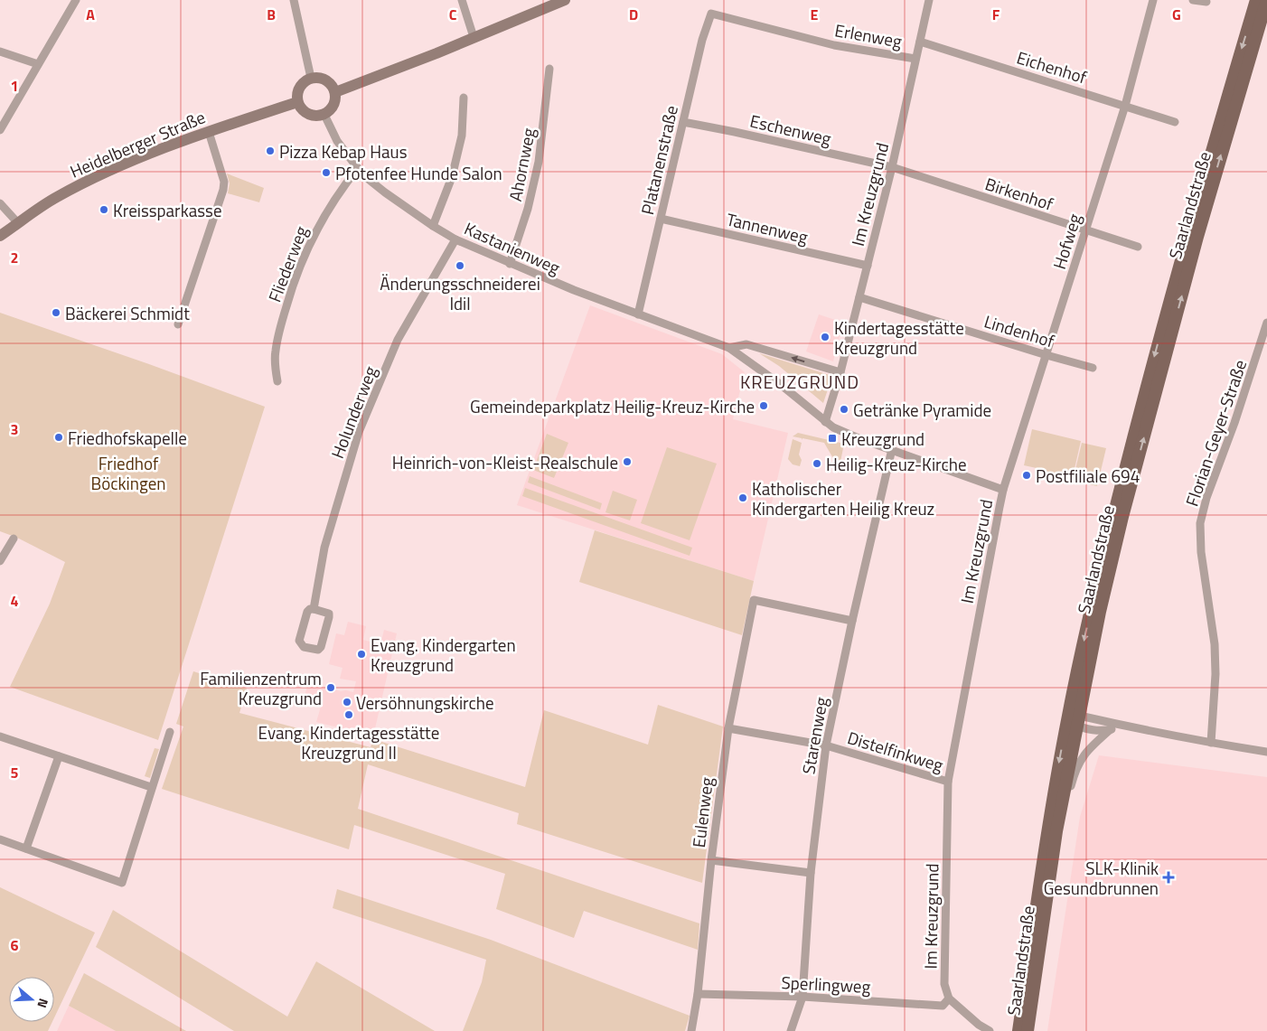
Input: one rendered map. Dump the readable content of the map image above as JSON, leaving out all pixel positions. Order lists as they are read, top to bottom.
{
  "streets": {
    "main road": ["Heidelberger Straße", "Saarlandstraße"],
    "street": [
      "Erlenweg",
      "Eichenhof",
      "Eschenweg",
      "Platanenstraße",
      "Ahornweg",
      "Birkenhof",
      "Im Kreuzgrund",
      "Tannenweg",
      "Hofweg",
      "Kastanienweg",
      "Fliederweg",
      "Lindenhof",
      "Holunderweg",
      "Florian-Geyer-Straße",
      "Starenweg",
      "Distelfinkweg",
      "Eulenweg",
      "Sperlingweg"
    ]
  },
  "crossings": [
    ["Erlenweg", "Platanenstraße"],
    ["Erlenweg", "Im Kreuzgrund"],
    ["Eichenhof", "Im Kreuzgrund"],
    ["Eichenhof", "Hofweg"],
    ["Eschenweg", "Platanenstraße"],
    ["Eschenweg", "Birkenhof"],
    ["Eschenweg", "Im Kreuzgrund"],
    ["Heidelberger Straße", "Kastanienweg"],
    ["Platanenstraße", "Tannenweg"],
    ["Platanenstraße", "Kastanienweg"],
    ["Ahornweg", "Kastanienweg"],
    ["Birkenhof", "Im Kreuzgrund"],
    ["Birkenhof", "Hofweg"],
    ["Im Kreuzgrund", "Tannenweg"],
    ["Im Kreuzgrund", "Hofweg"],
    ["Im Kreuzgrund", "Kastanienweg"],
    ["Im Kreuzgrund", "Lindenhof"],
    ["Im Kreuzgrund", "Starenweg"],
    ["Im Kreuzgrund", "Distelfinkweg"],
    ["Im Kreuzgrund", "Sperlingweg"],
    ["Hofweg", "Lindenhof"],
    ["Kastanienweg", "Fliederweg"],
    ["Kastanienweg", "Holunderweg"],
    ["Starenweg", "Distelfinkweg"],
    ["Starenweg", "Eulenweg"],
    ["Starenweg", "Sperlingweg"],
    ["Distelfinkweg", "Eulenweg"],
    ["Eulenweg", "Sperlingweg"]
  ],
  "districts": ["KREUZGRUND"],
  "parks": ["Friedhof Böckingen"],
  "places": {
    "other": [
      "Pizza Kebap Haus",
      "Pfotenfee Hunde Salon",
      "Kreissparkasse",
      "Änderungsschneiderei Idil",
      "Bäckerei Schmidt",
      "Kindertagesstätte Kreuzgrund",
      "Gemeindeparkplatz Heilig-Kreuz-Kirche",
      "Getränke Pyramide",
      "Friedhofskapelle",
      "Heinrich-von-Kleist-Realschule",
      "Heilig-Kreuz-Kirche",
      "Postfiliale 694",
      "Katholischer Kindergarten Heilig Kreuz",
      "Evang. Kindergarten Kreuzgrund",
      "Familienzentrum Kreuzgrund",
      "Versöhnungskirche",
      "Evang. Kindertagesstätte Kreuzgrund II"
    ],
    "transit": ["Kreuzgrund"],
    "health": ["SLK-Klinik Gesundbrunnen"]
  },
  "north": "right",
  "grid": {
    "columns": [
      "A",
      "B",
      "C",
      "D",
      "E",
      "F",
      "G"
    ],
    "rows": [
      "1",
      "2",
      "3",
      "4",
      "5",
      "6"
    ]
  }
}
